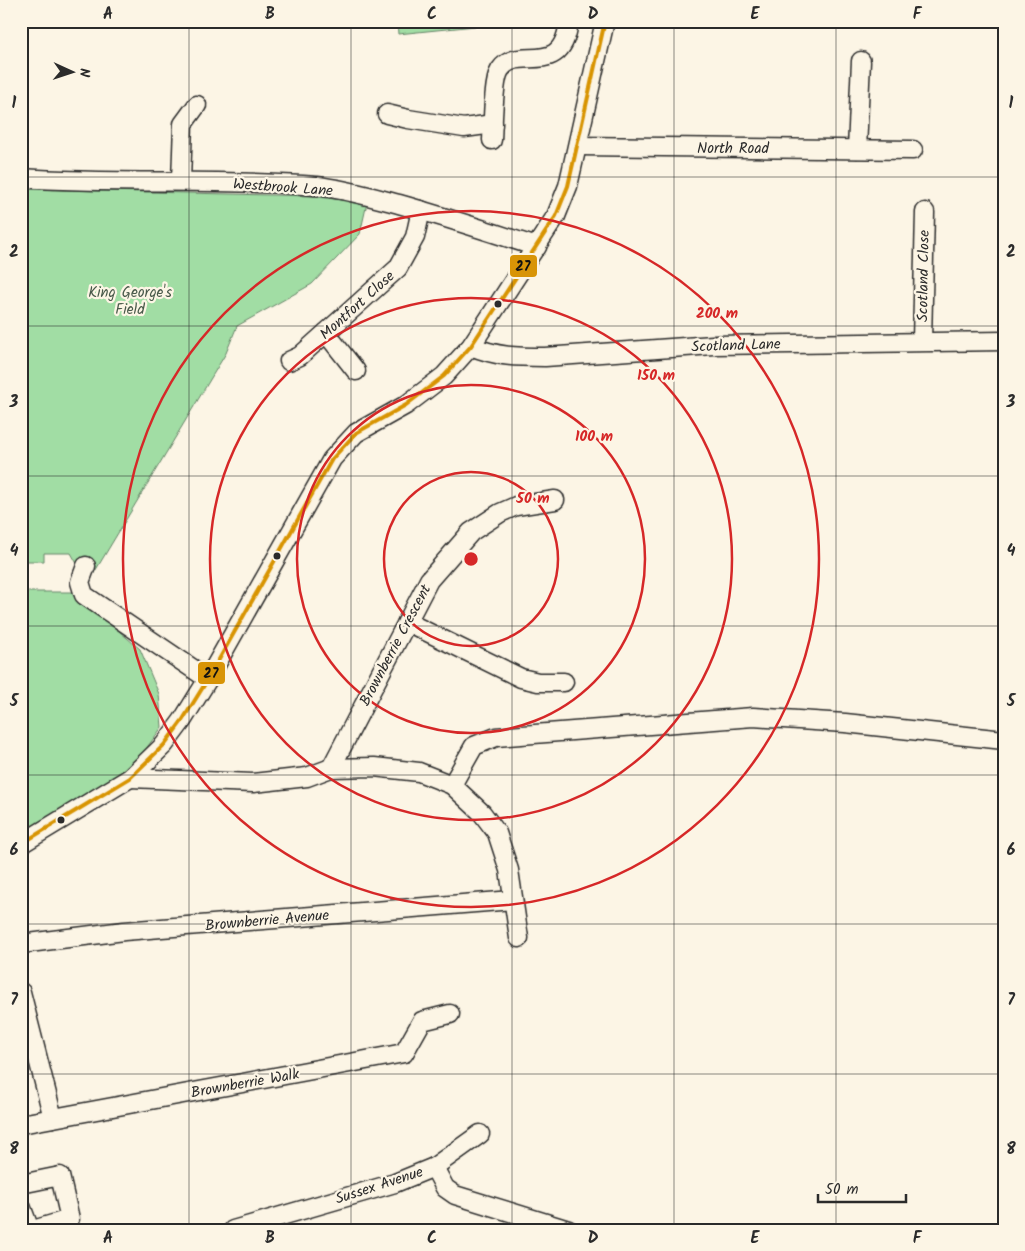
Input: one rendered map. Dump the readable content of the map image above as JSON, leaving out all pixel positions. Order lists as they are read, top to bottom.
{
  "streets": {
    "street": [
      "North Road",
      "Westbrook Lane",
      "Scotland Close",
      "Montfort Close",
      "Scotland Lane",
      "Brownberrie Crescent",
      "Brownberrie Avenue",
      "Brownberrie Walk",
      "Sussex Avenue"
    ]
  },
  "crossings": [
    ["Westbrook Lane", "Montfort Close"],
    ["Scotland Close", "Scotland Lane"]
  ],
  "parks": ["King George's Field"],
  "lines": ["transit line 27"],
  "scale_bar": "50 m",
  "north": "right",
  "grid": {
    "columns": [
      "A",
      "B",
      "C",
      "D",
      "E",
      "F"
    ],
    "rows": [
      "1",
      "2",
      "3",
      "4",
      "5",
      "6",
      "7",
      "8"
    ]
  },
  "rings": [
    "200 m",
    "150 m",
    "100 m",
    "50 m"
  ]
}
